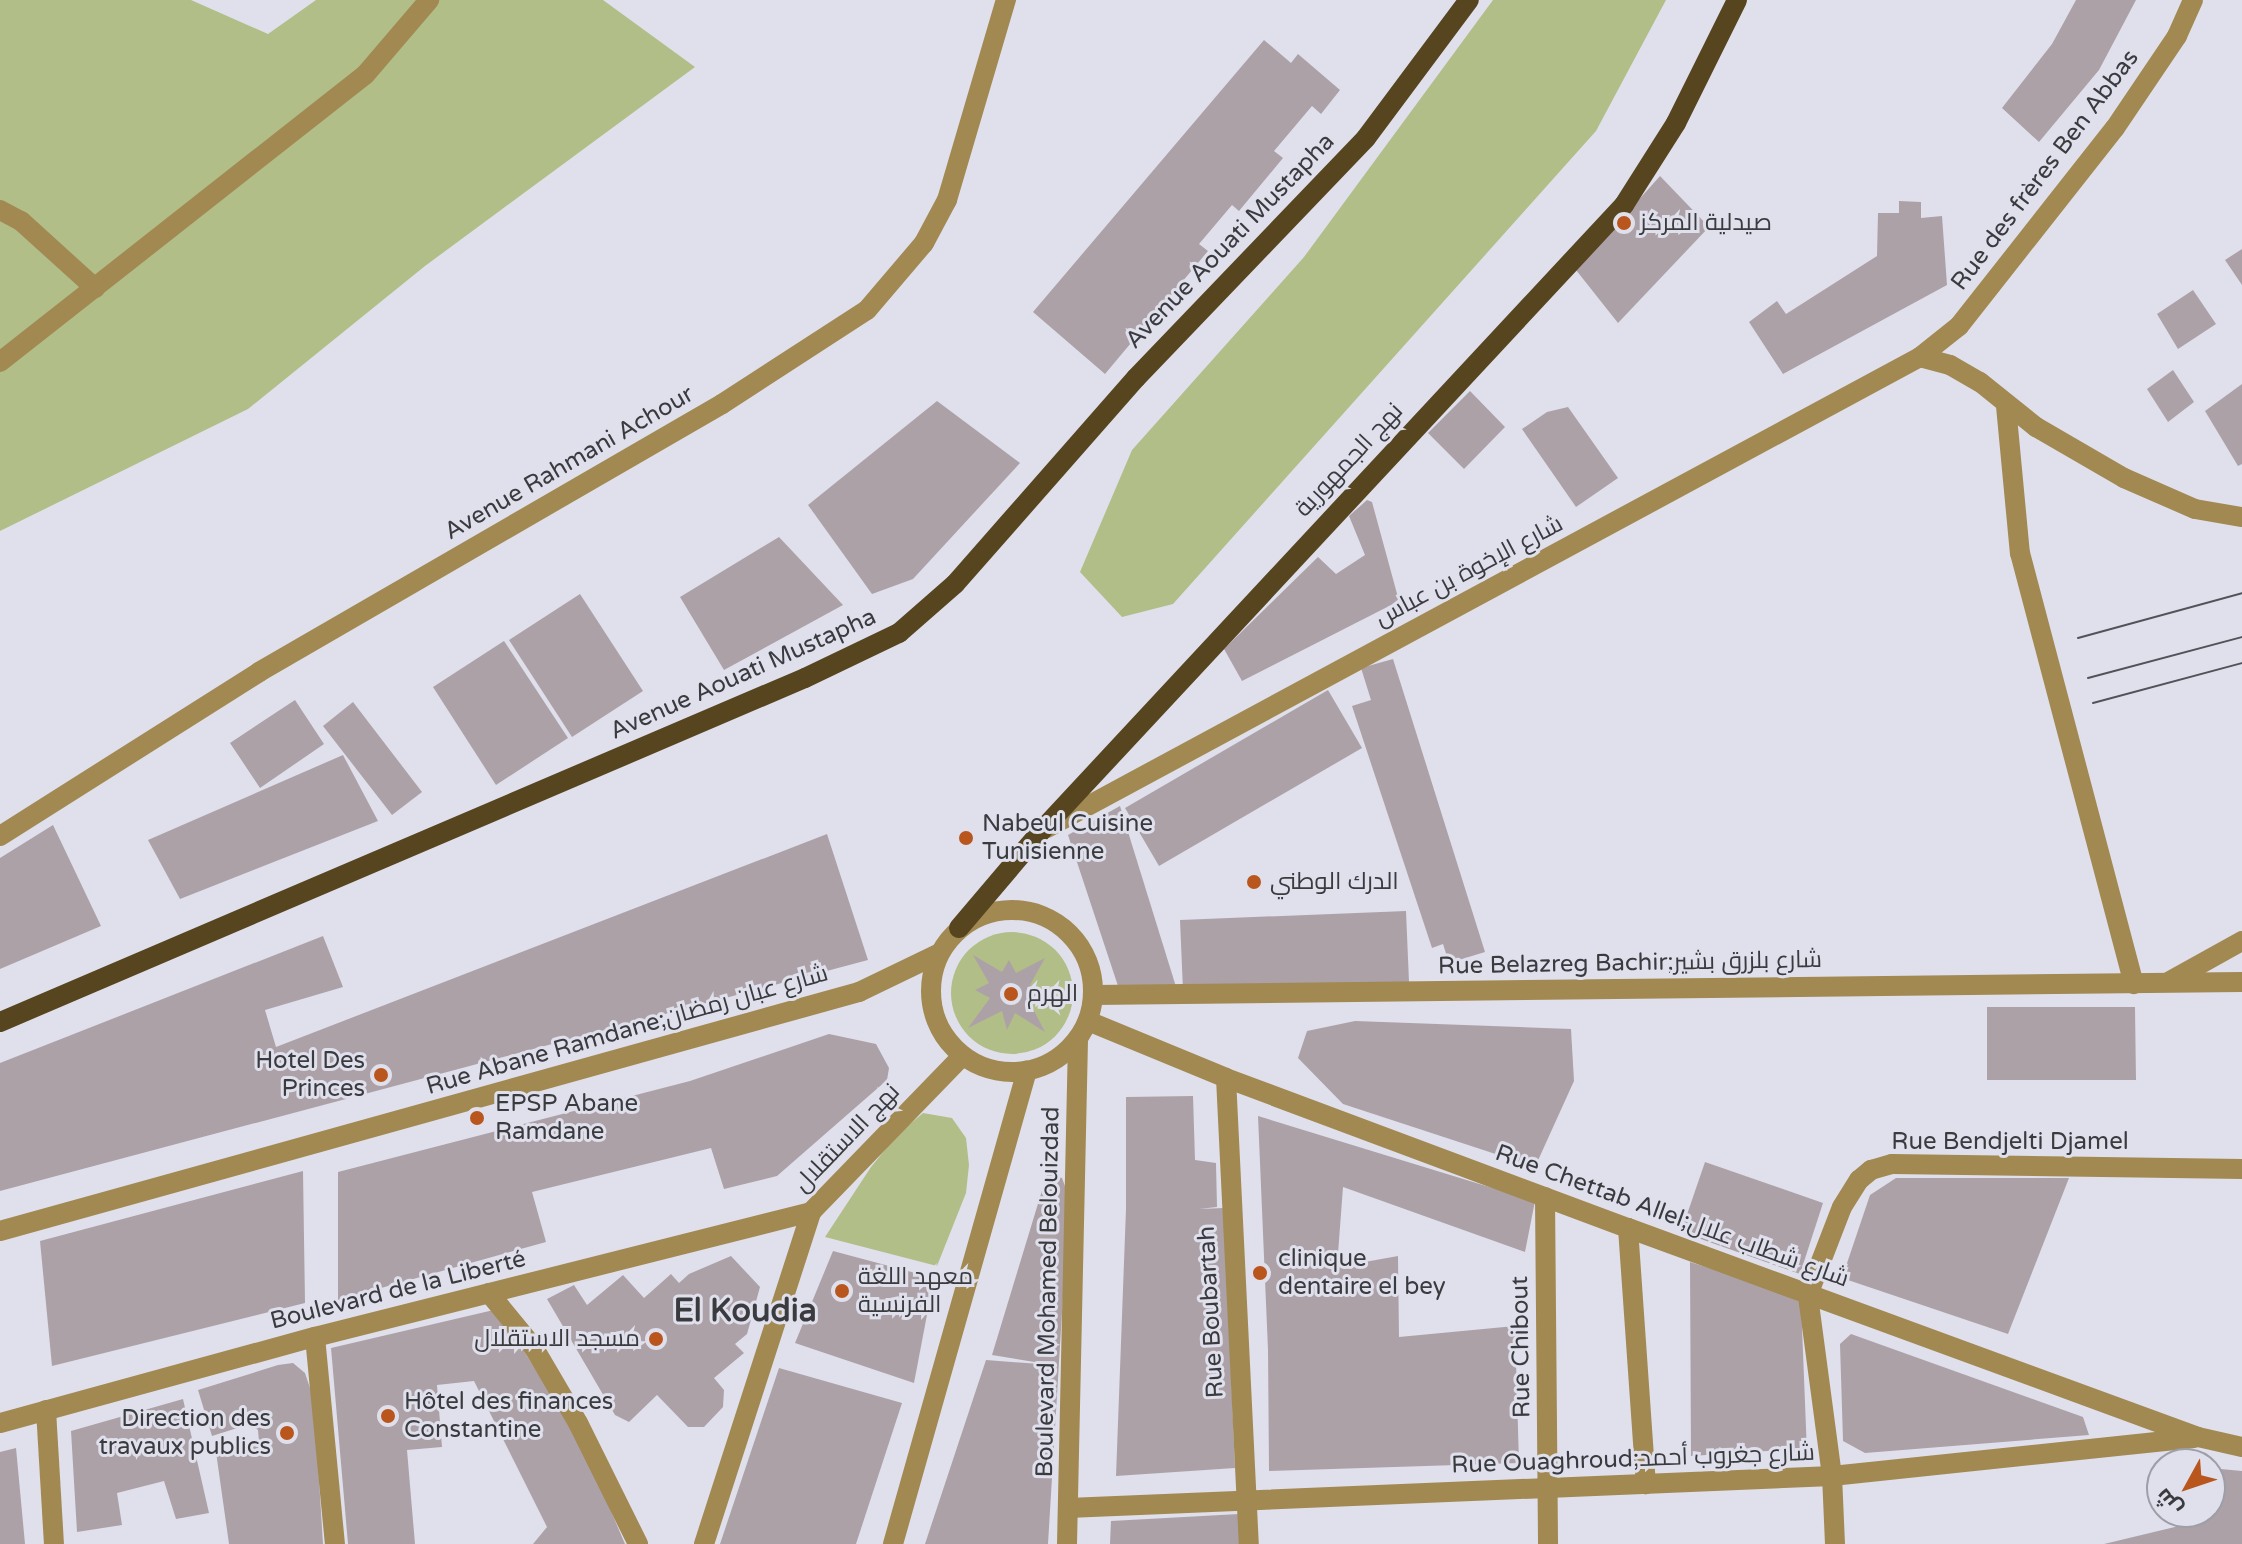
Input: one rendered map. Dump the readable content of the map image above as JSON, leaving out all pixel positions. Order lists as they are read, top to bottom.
{
  "streets": {
    "main road": ["Avenue Aouati Mustapha", "نهج الجمهورية"],
    "street": [
      "Rue des frères Ben Abbas",
      "Avenue Rahmani Achour",
      "شارع الإخوة بن عباس",
      "Rue Belazreg Bachir;شارع بلزرق بشير",
      "Rue Abane Ramdane;شارع عبان رمضان",
      "نهج الاستقلال",
      "Rue Bendjelti Djamel",
      "Rue Chettab Allel;شارع شطاب علال",
      "Boulevard de la Liberté",
      "Boulevard Mohamed Belouizdad",
      "Rue Boubartah",
      "Rue Chibout",
      "Rue Ouaghroud;شارع جغروب أحمد"
    ]
  },
  "crossings": [
    ["Rue des frères Ben Abbas", "شارع الإخوة بن عباس"],
    ["نهج الجمهورية", "شارع الإخوة بن عباس"],
    ["نهج الجمهورية", "Rue Belazreg Bachir;شارع بلزرق بشير"],
    ["نهج الجمهورية", "Rue Abane Ramdane;شارع عبان رمضان"],
    ["نهج الجمهورية", "نهج الاستقلال"],
    ["نهج الجمهورية", "Rue Chettab Allel;شارع شطاب علال"],
    ["نهج الجمهورية", "Boulevard Mohamed Belouizdad"],
    ["Rue Belazreg Bachir;شارع بلزرق بشير", "Rue Abane Ramdane;شارع عبان رمضان"],
    ["Rue Belazreg Bachir;شارع بلزرق بشير", "نهج الاستقلال"],
    ["Rue Belazreg Bachir;شارع بلزرق بشير", "Rue Chettab Allel;شارع شطاب علال"],
    ["Rue Belazreg Bachir;شارع بلزرق بشير", "Boulevard Mohamed Belouizdad"],
    ["Rue Abane Ramdane;شارع عبان رمضان", "نهج الاستقلال"],
    ["Rue Abane Ramdane;شارع عبان رمضان", "Rue Chettab Allel;شارع شطاب علال"],
    ["Rue Abane Ramdane;شارع عبان رمضان", "Boulevard Mohamed Belouizdad"],
    ["نهج الاستقلال", "Rue Chettab Allel;شارع شطاب علال"],
    ["نهج الاستقلال", "Boulevard de la Liberté"],
    ["نهج الاستقلال", "Boulevard Mohamed Belouizdad"],
    ["Rue Bendjelti Djamel", "Rue Chettab Allel;شارع شطاب علال"],
    ["Rue Chettab Allel;شارع شطاب علال", "Boulevard Mohamed Belouizdad"],
    ["Rue Chettab Allel;شارع شطاب علال", "Rue Boubartah"],
    ["Rue Chettab Allel;شارع شطاب علال", "Rue Chibout"],
    ["Rue Chettab Allel;شارع شطاب علال", "Rue Ouaghroud;شارع جغروب أحمد"],
    ["Boulevard Mohamed Belouizdad", "Rue Ouaghroud;شارع جغروب أحمد"],
    ["Rue Boubartah", "Rue Ouaghroud;شارع جغروب أحمد"],
    ["Rue Chibout", "Rue Ouaghroud;شارع جغروب أحمد"]
  ],
  "districts": ["El Koudia"],
  "places": [
    "صيدلية المركز",
    "Nabeul Cuisine Tunisienne",
    "الدرك الوطني",
    "الهرم",
    "Hotel Des Princes",
    "EPSP Abane Ramdane",
    "clinique dentaire el bey",
    "معهد اللغة الفرنسية",
    "مسجد الاستقلال",
    "Hôtel des finances Constantine",
    "Direction des travaux publics"
  ],
  "north": "bottom left"
}
